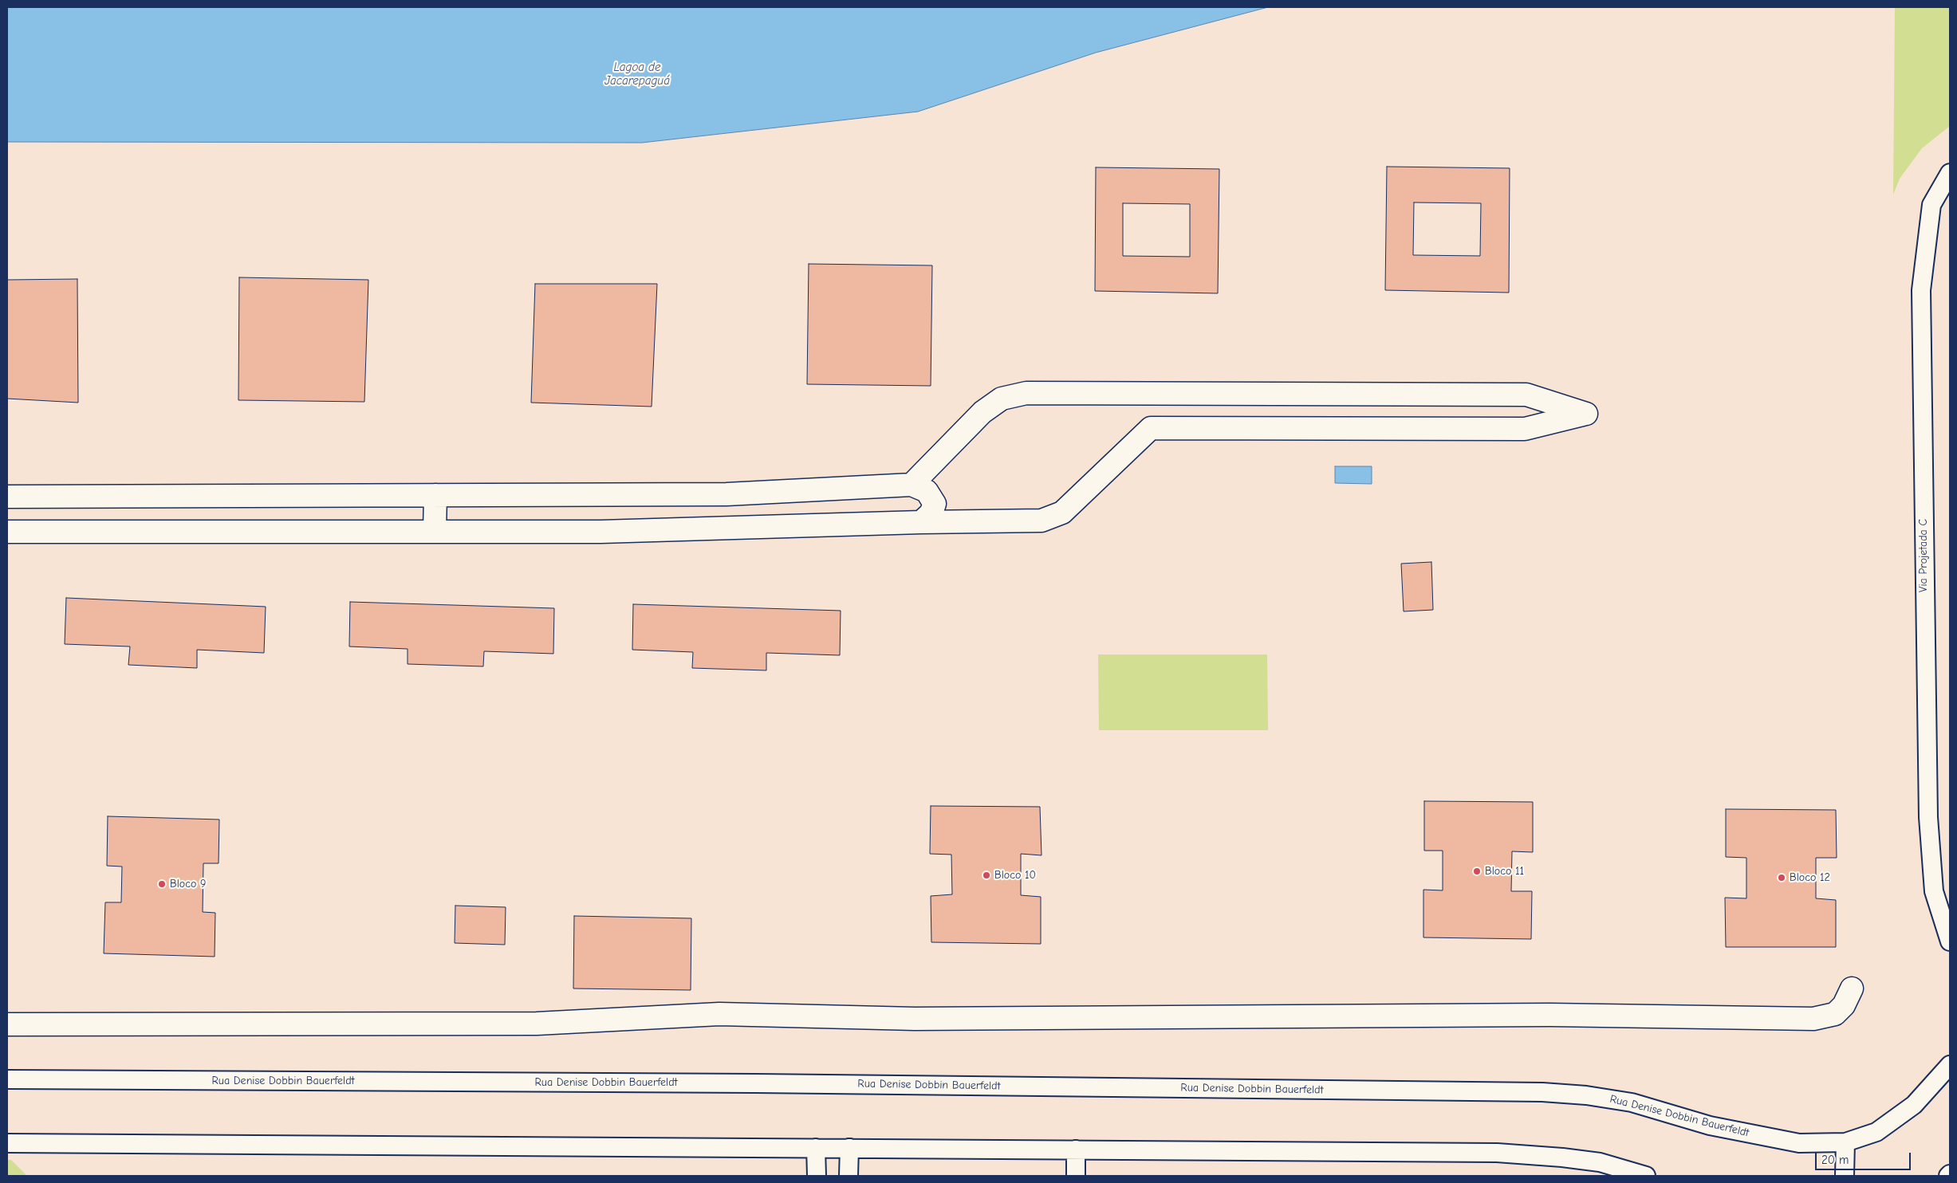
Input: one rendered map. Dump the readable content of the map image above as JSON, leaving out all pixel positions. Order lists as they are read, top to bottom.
{
  "streets": {
    "lane": ["Via Projetada C", "Rua Denise Dobbin Bauerfeldt"]
  },
  "water": ["Lagoa de Jacarepaguá"],
  "places": [
    "Bloco 11",
    "Bloco 10",
    "Bloco 12",
    "Bloco 9"
  ],
  "scale_bar": "20 m"
}
